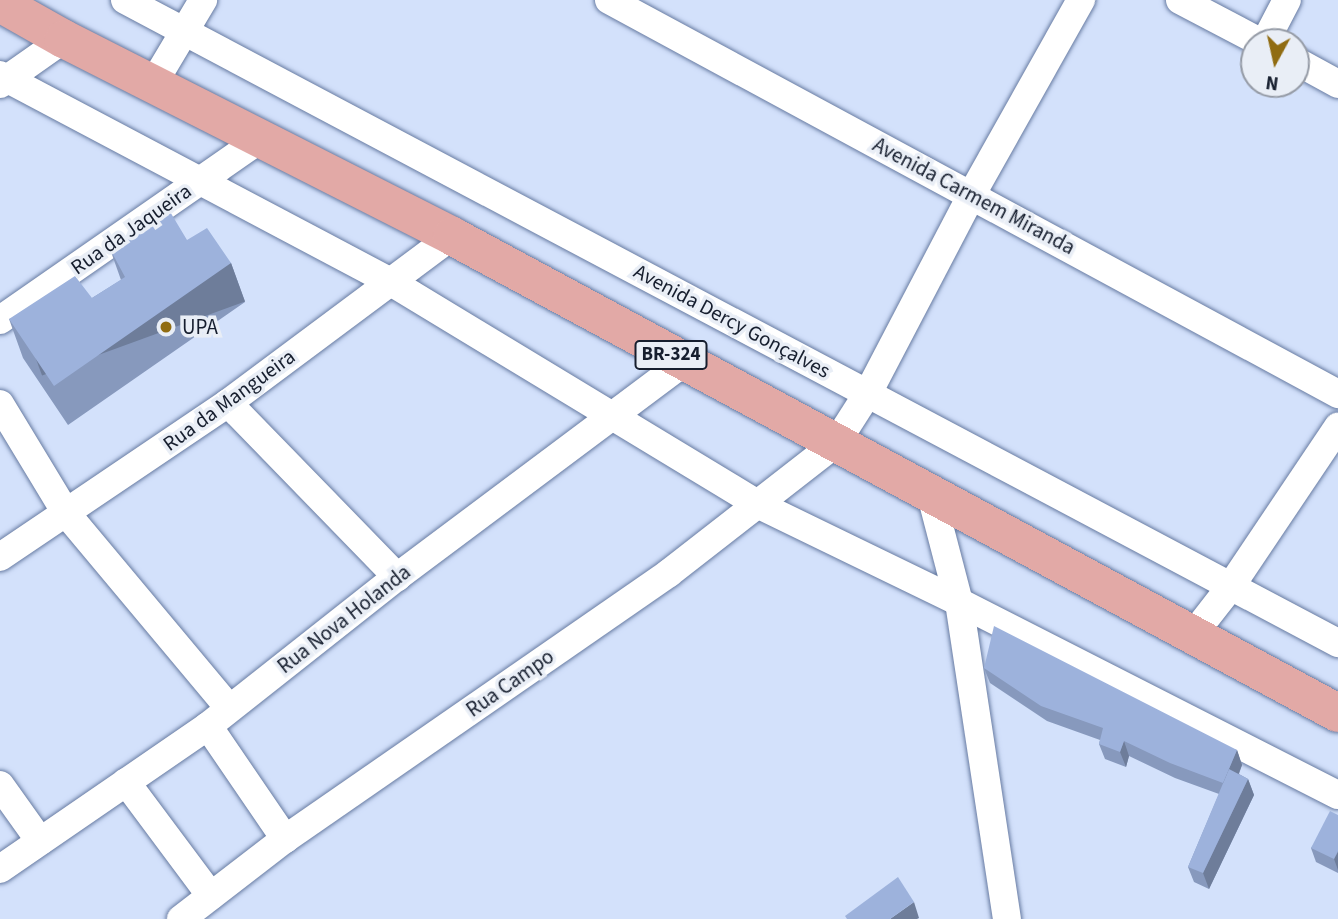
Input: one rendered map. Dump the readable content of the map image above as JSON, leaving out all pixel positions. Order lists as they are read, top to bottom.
{
  "streets": {
    "main road": ["BR-324"],
    "street": [
      "Avenida Carmem Miranda",
      "Rua da Jaqueira",
      "Avenida Dercy Gonçalves",
      "Rua da Mangueira",
      "Rua Nova Holanda",
      "Rua Campo"
    ]
  },
  "crossings": [
    ["Avenida Carmem Miranda", "Rua Campo"],
    ["Rua da Jaqueira", "BR-324"],
    ["Avenida Dercy Gonçalves", "Rua Campo"],
    ["BR-324", "Rua da Mangueira"],
    ["BR-324", "Rua Nova Holanda"],
    ["BR-324", "Rua Campo"]
  ],
  "places": ["UPA"],
  "north": "bottom"
}
